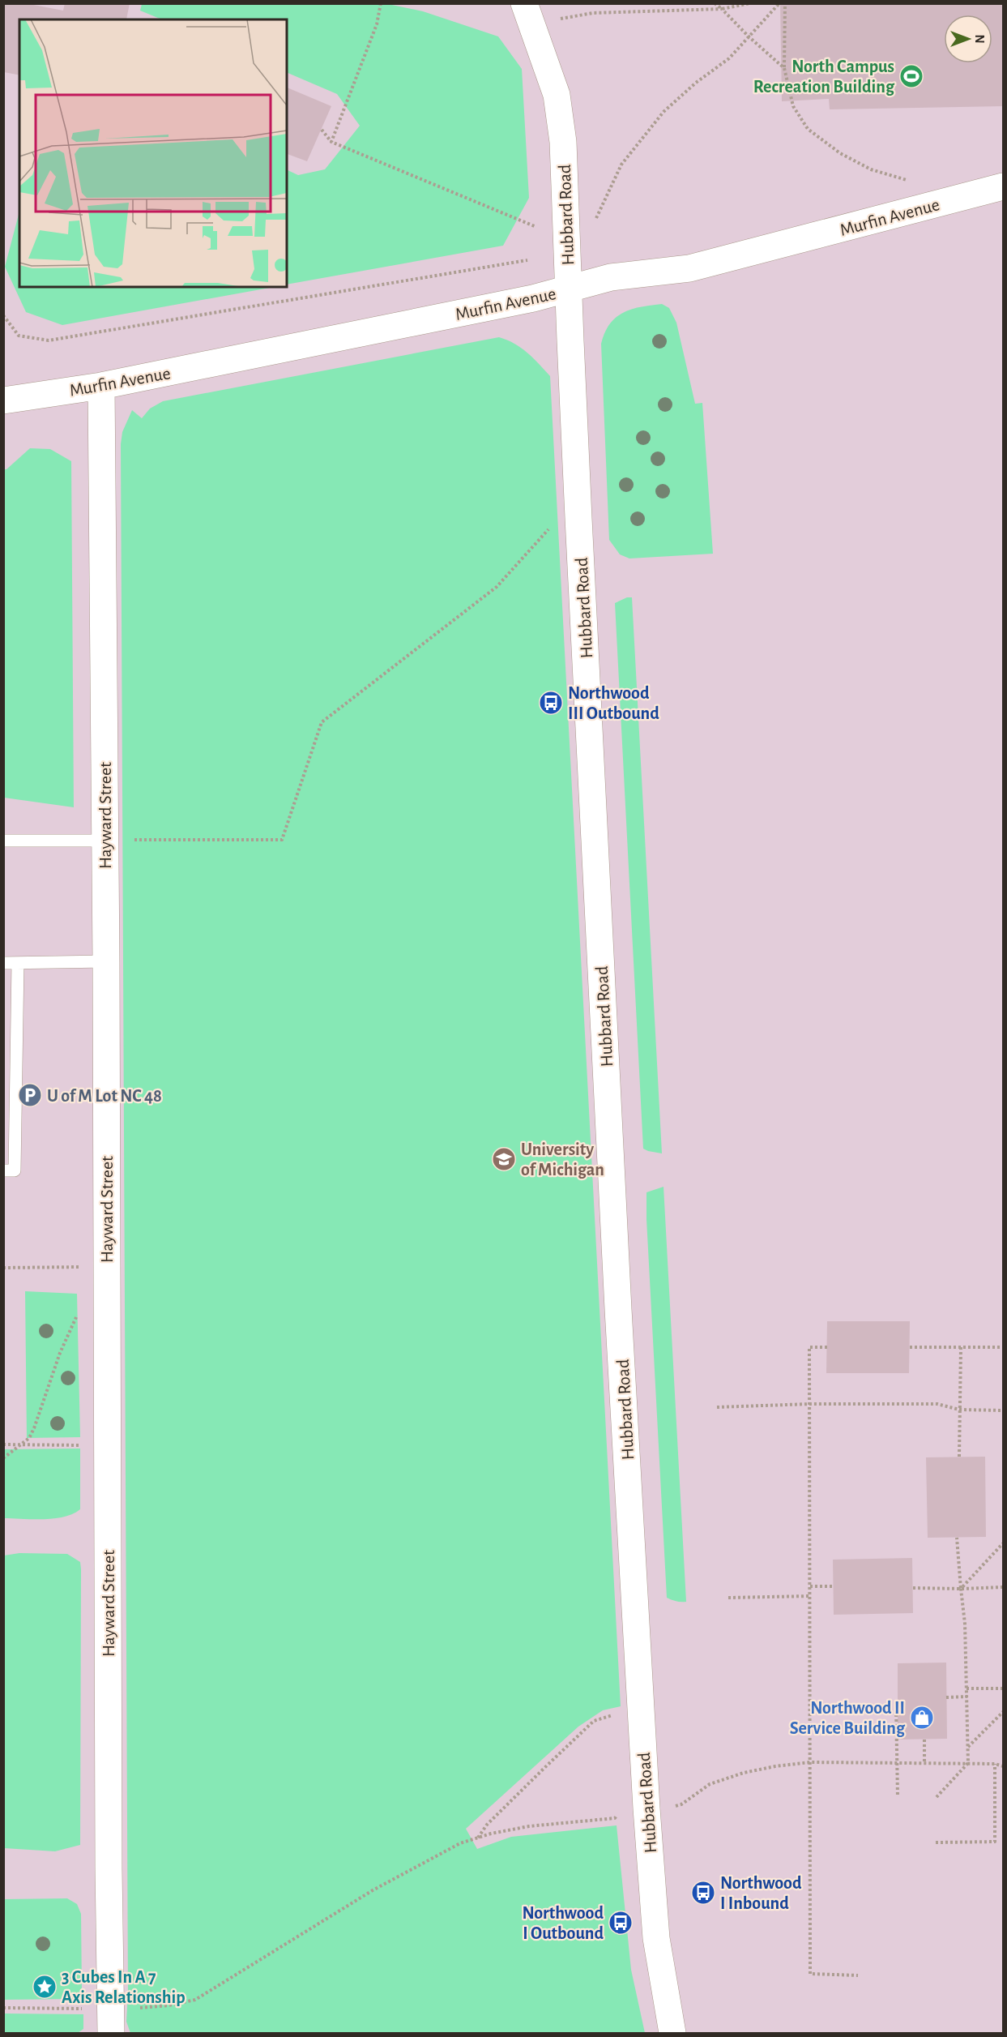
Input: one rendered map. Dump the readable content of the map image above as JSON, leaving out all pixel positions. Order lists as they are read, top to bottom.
{
  "streets": {
    "street": ["Hubbard Road", "Murfin Avenue", "Hayward Street"]
  },
  "crossings": [
    ["Hubbard Road", "Murfin Avenue"],
    ["Murfin Avenue", "Hayward Street"]
  ],
  "places": {
    "sports": ["North Campus Recreation Building"],
    "bus stop": ["Northwood III Outbound", "Northwood I Inbound", "Northwood I Outbound"],
    "parking": ["U of M Lot NC 48"],
    "school or university": ["University of Michigan"],
    "shop": ["Northwood II Service Building"],
    "place": ["3 Cubes In A 7 Axis Relationship"]
  },
  "north": "right"
}
